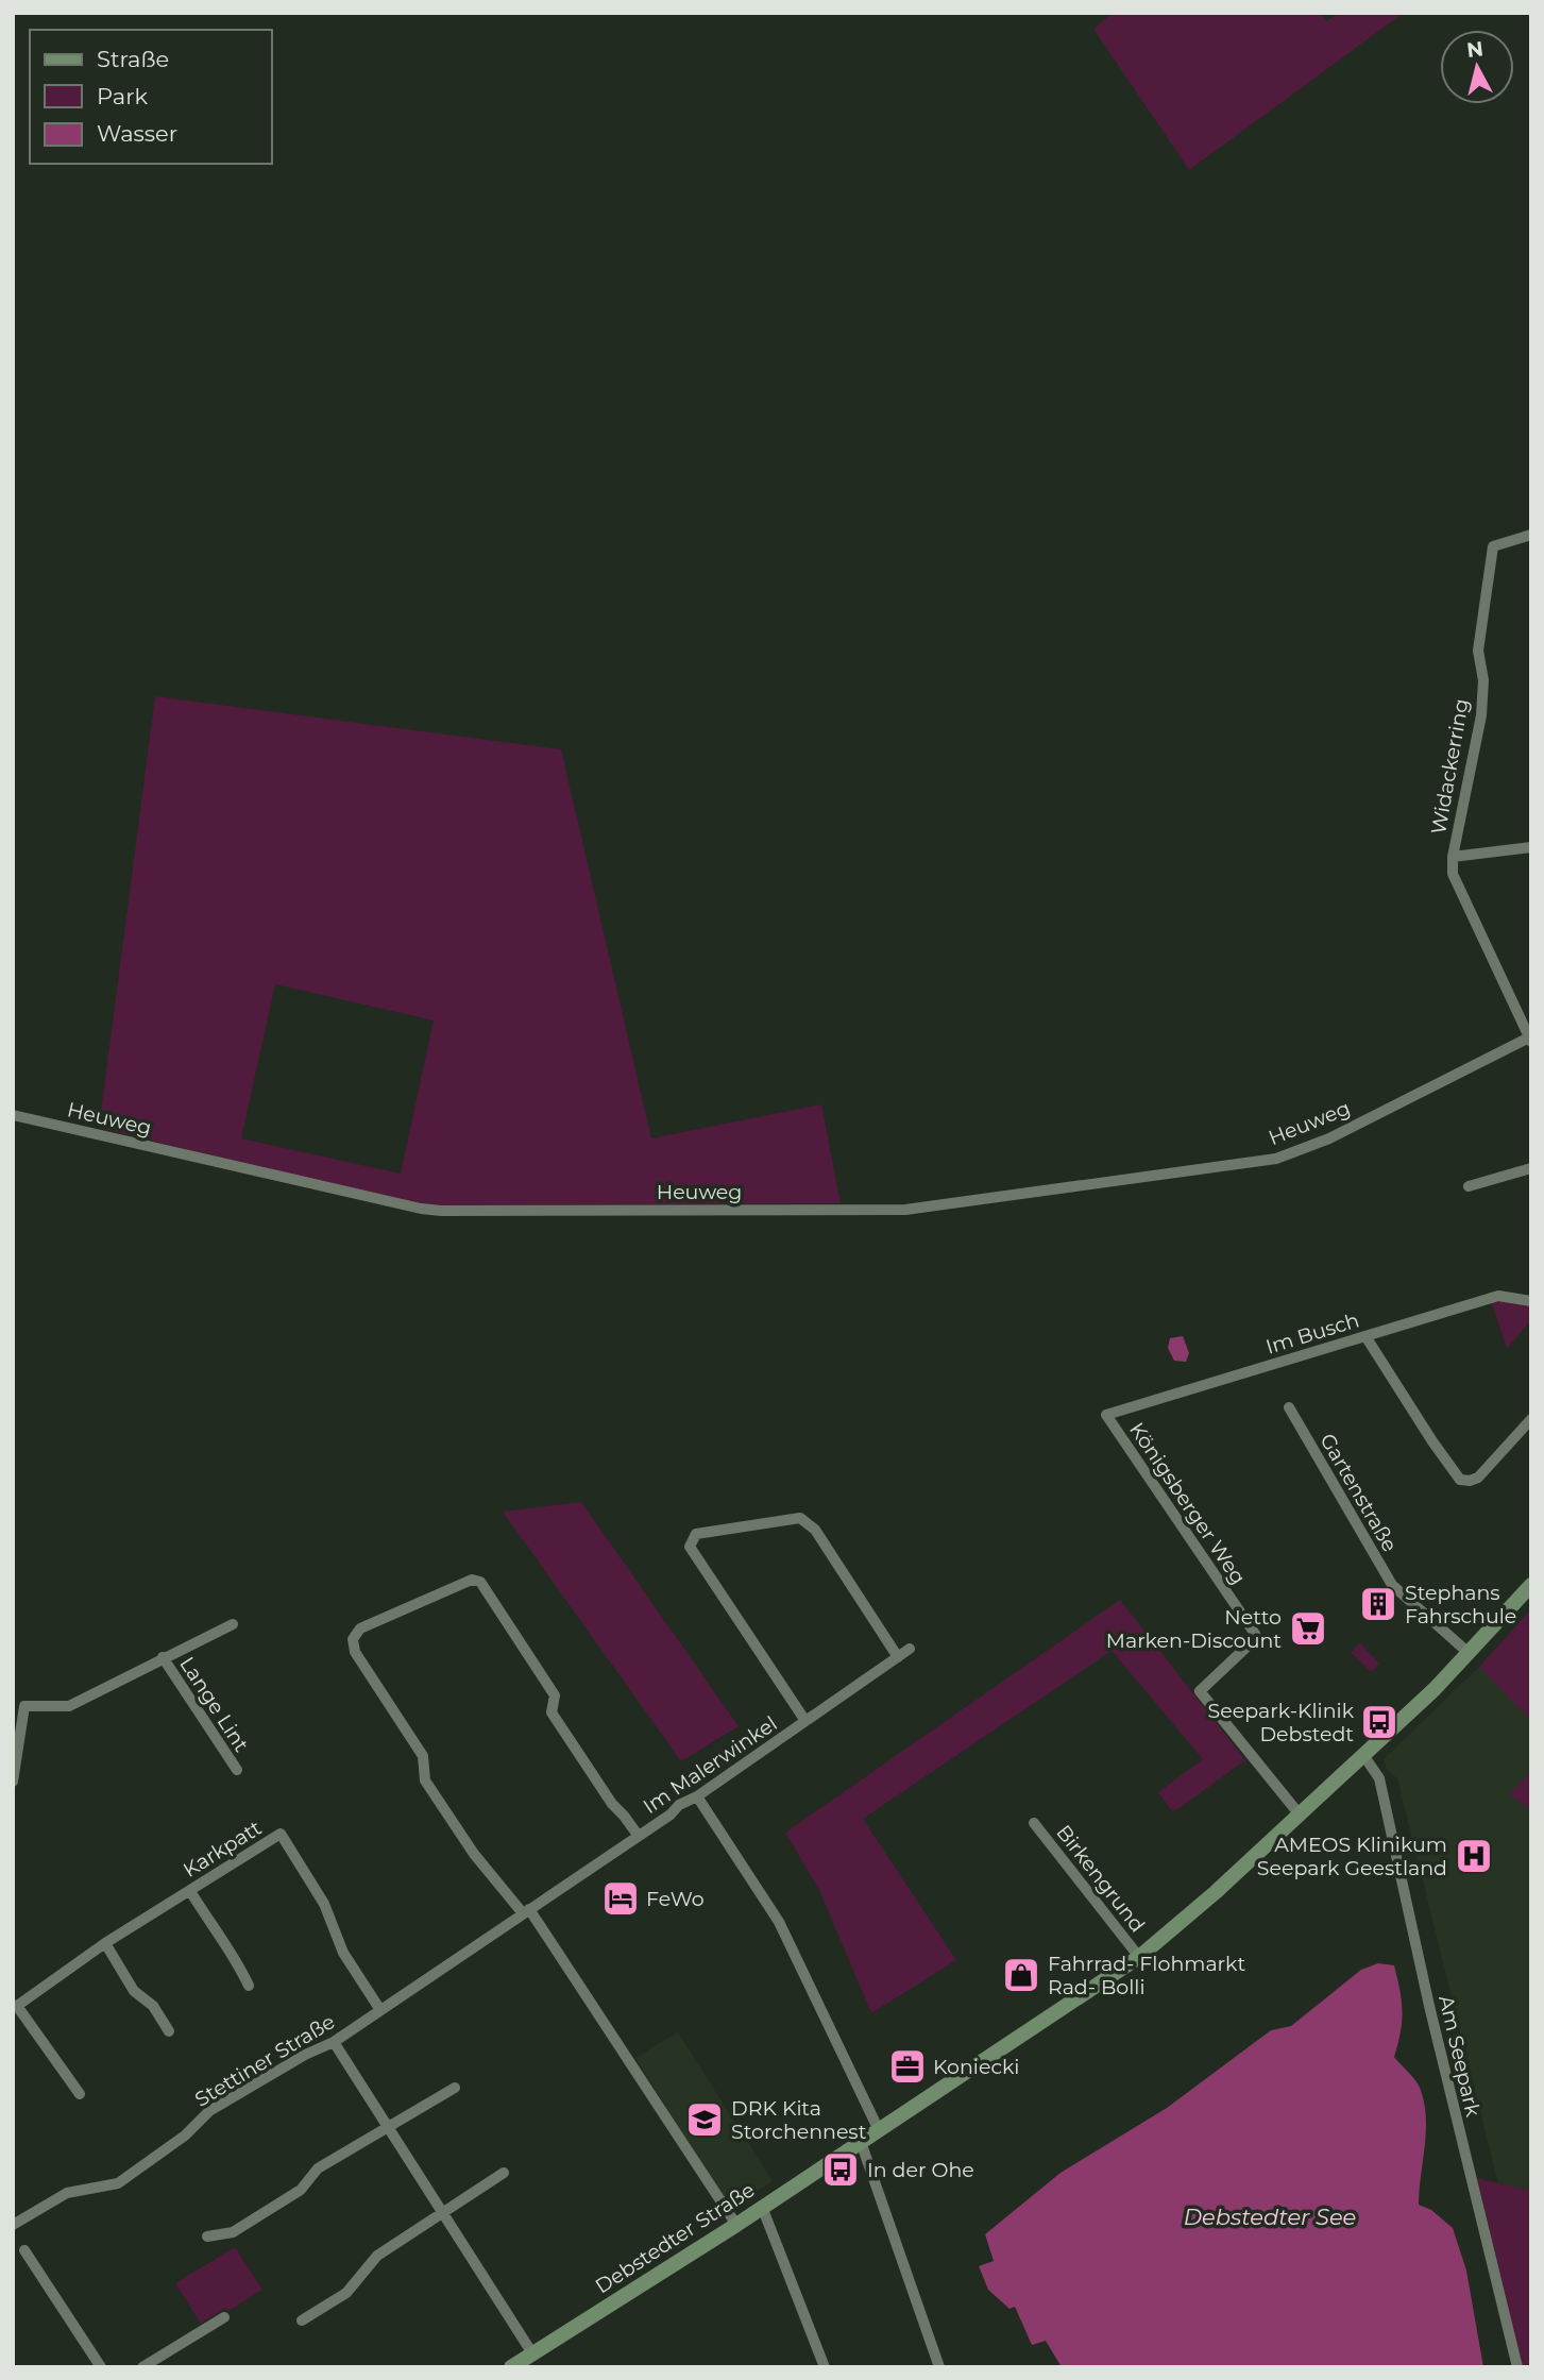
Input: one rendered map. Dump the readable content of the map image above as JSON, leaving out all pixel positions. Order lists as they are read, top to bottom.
{
  "streets": {
    "main road": ["Debstedter Straße"],
    "street": [
      "Widackerring",
      "Heuweg",
      "Im Busch",
      "Gartenstraße",
      "Königsberger Weg",
      "Lange Lint",
      "Im Malerwinkel",
      "Karkpatt",
      "Birkengrund",
      "Am Seepark",
      "Stettiner Straße"
    ]
  },
  "crossings": [
    ["Im Busch", "Königsberger Weg"],
    ["Gartenstraße", "Debstedter Straße"],
    ["Königsberger Weg", "Debstedter Straße"],
    ["Im Malerwinkel", "Stettiner Straße"],
    ["Karkpatt", "Stettiner Straße"],
    ["Birkengrund", "Debstedter Straße"],
    ["Am Seepark", "Debstedter Straße"]
  ],
  "water": ["Debstedter See"],
  "places": {
    "building": ["Stephans Fahrschule"],
    "supermarket": ["Netto Marken-Discount"],
    "bus stop": ["Seepark-Klinik Debstedt", "In der Ohe"],
    "hospital": ["AMEOS Klinikum Seepark Geestland"],
    "hotel": ["FeWo"],
    "shop": ["Fahrrad- Flohmarkt Rad- Bolli"],
    "office": ["Koniecki"],
    "school or university": ["DRK Kita Storchennest"]
  },
  "legend": ["Straße", "Park", "Wasser"],
  "north": "top"
}
